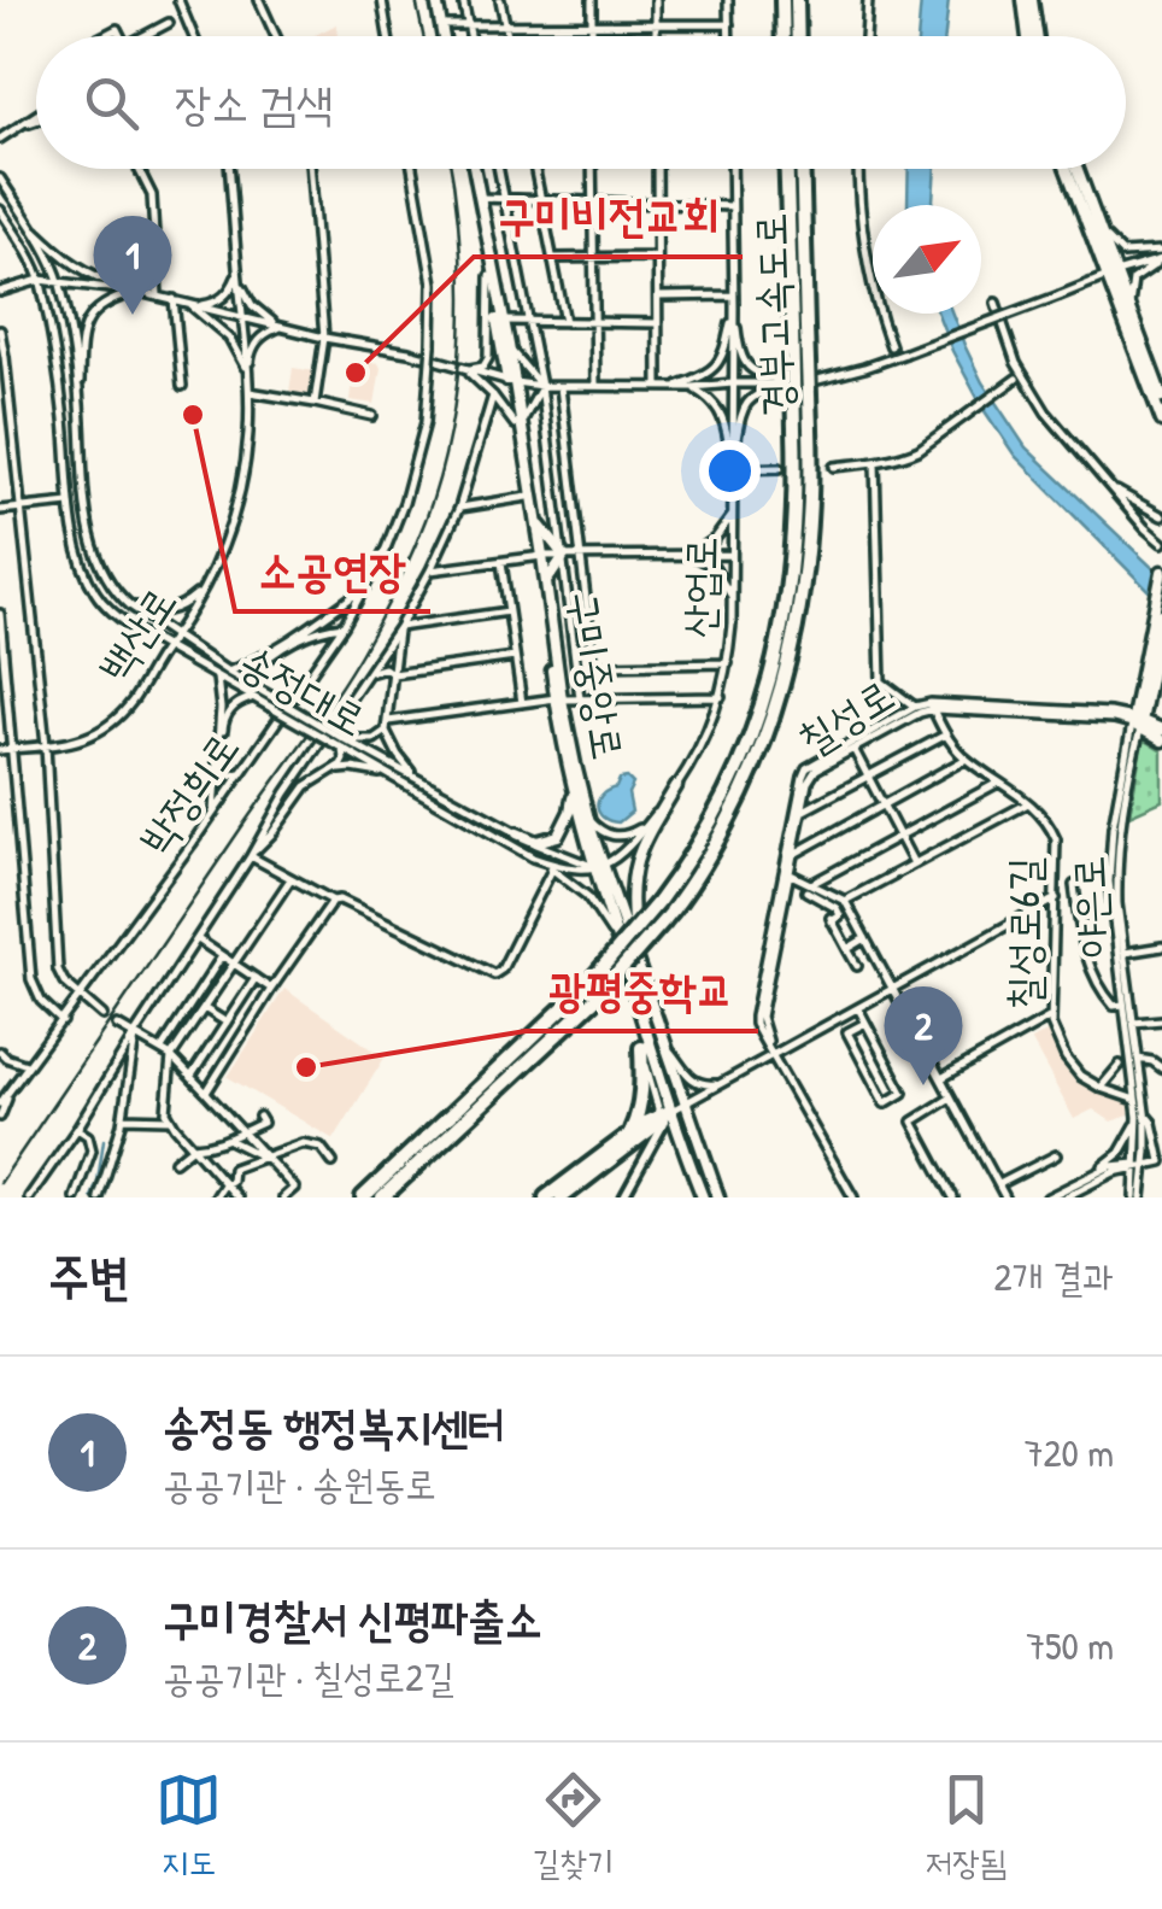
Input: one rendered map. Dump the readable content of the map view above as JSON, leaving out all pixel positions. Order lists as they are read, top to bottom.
{
  "streets": {
    "highway": ["경부고속도로"],
    "main road": ["구미중앙로", "야은로"],
    "street": [
      "산업로",
      "백산로",
      "송정대로",
      "칠성로",
      "박정희로",
      "칠성로6길"
    ]
  },
  "crossings": [
    ["산업로", "구미중앙로"],
    ["산업로", "송정대로"],
    ["백산로", "송정대로"],
    ["구미중앙로", "송정대로"],
    ["칠성로", "야은로"],
    ["칠성로", "칠성로6길"],
    ["야은로", "칠성로6길"]
  ],
  "places": ["구미비전교회", "소공연장", "광평중학교"],
  "north": "top right",
  "page": {
    "search": "장소 검색",
    "pins": ["1", "2"],
    "heading": ["주변", "2개 결과"],
    "list": [
      {
        "mark": "1",
        "name": "송정동 행정복지센터",
        "note": "공공기관 · 송원동로",
        "value": "720 m"
      },
      {
        "mark": "2",
        "name": "구미경찰서 신평파출소",
        "note": "공공기관 · 칠성로2길",
        "value": "750 m"
      }
    ],
    "nav": ["지도", "길찾기", "저장됨"]
  }
}
